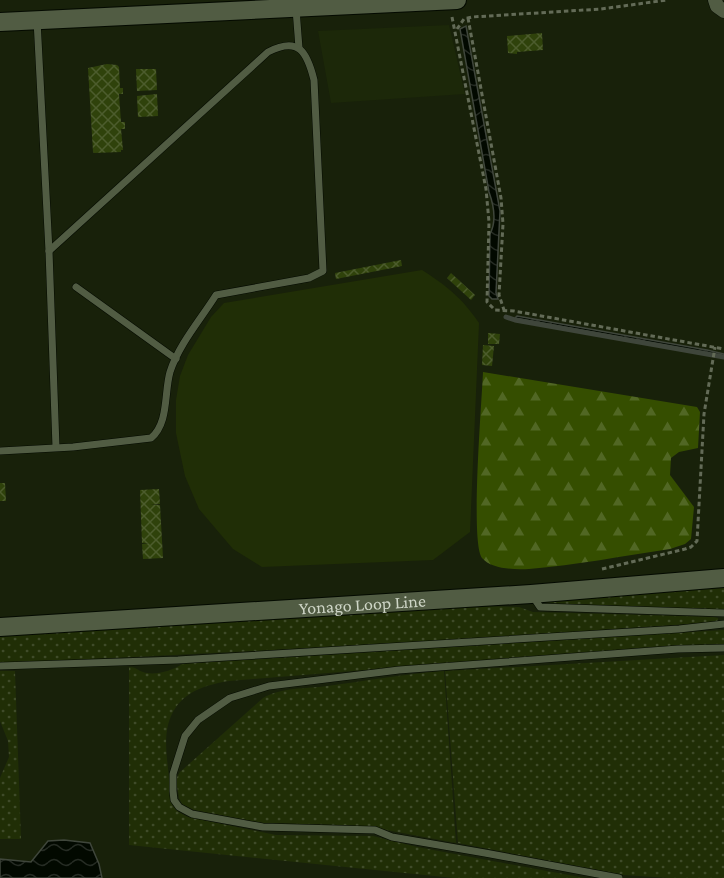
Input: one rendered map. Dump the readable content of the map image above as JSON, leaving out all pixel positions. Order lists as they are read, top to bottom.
{
  "streets": {
    "main road": ["Yonago Loop Line"]
  }
}
